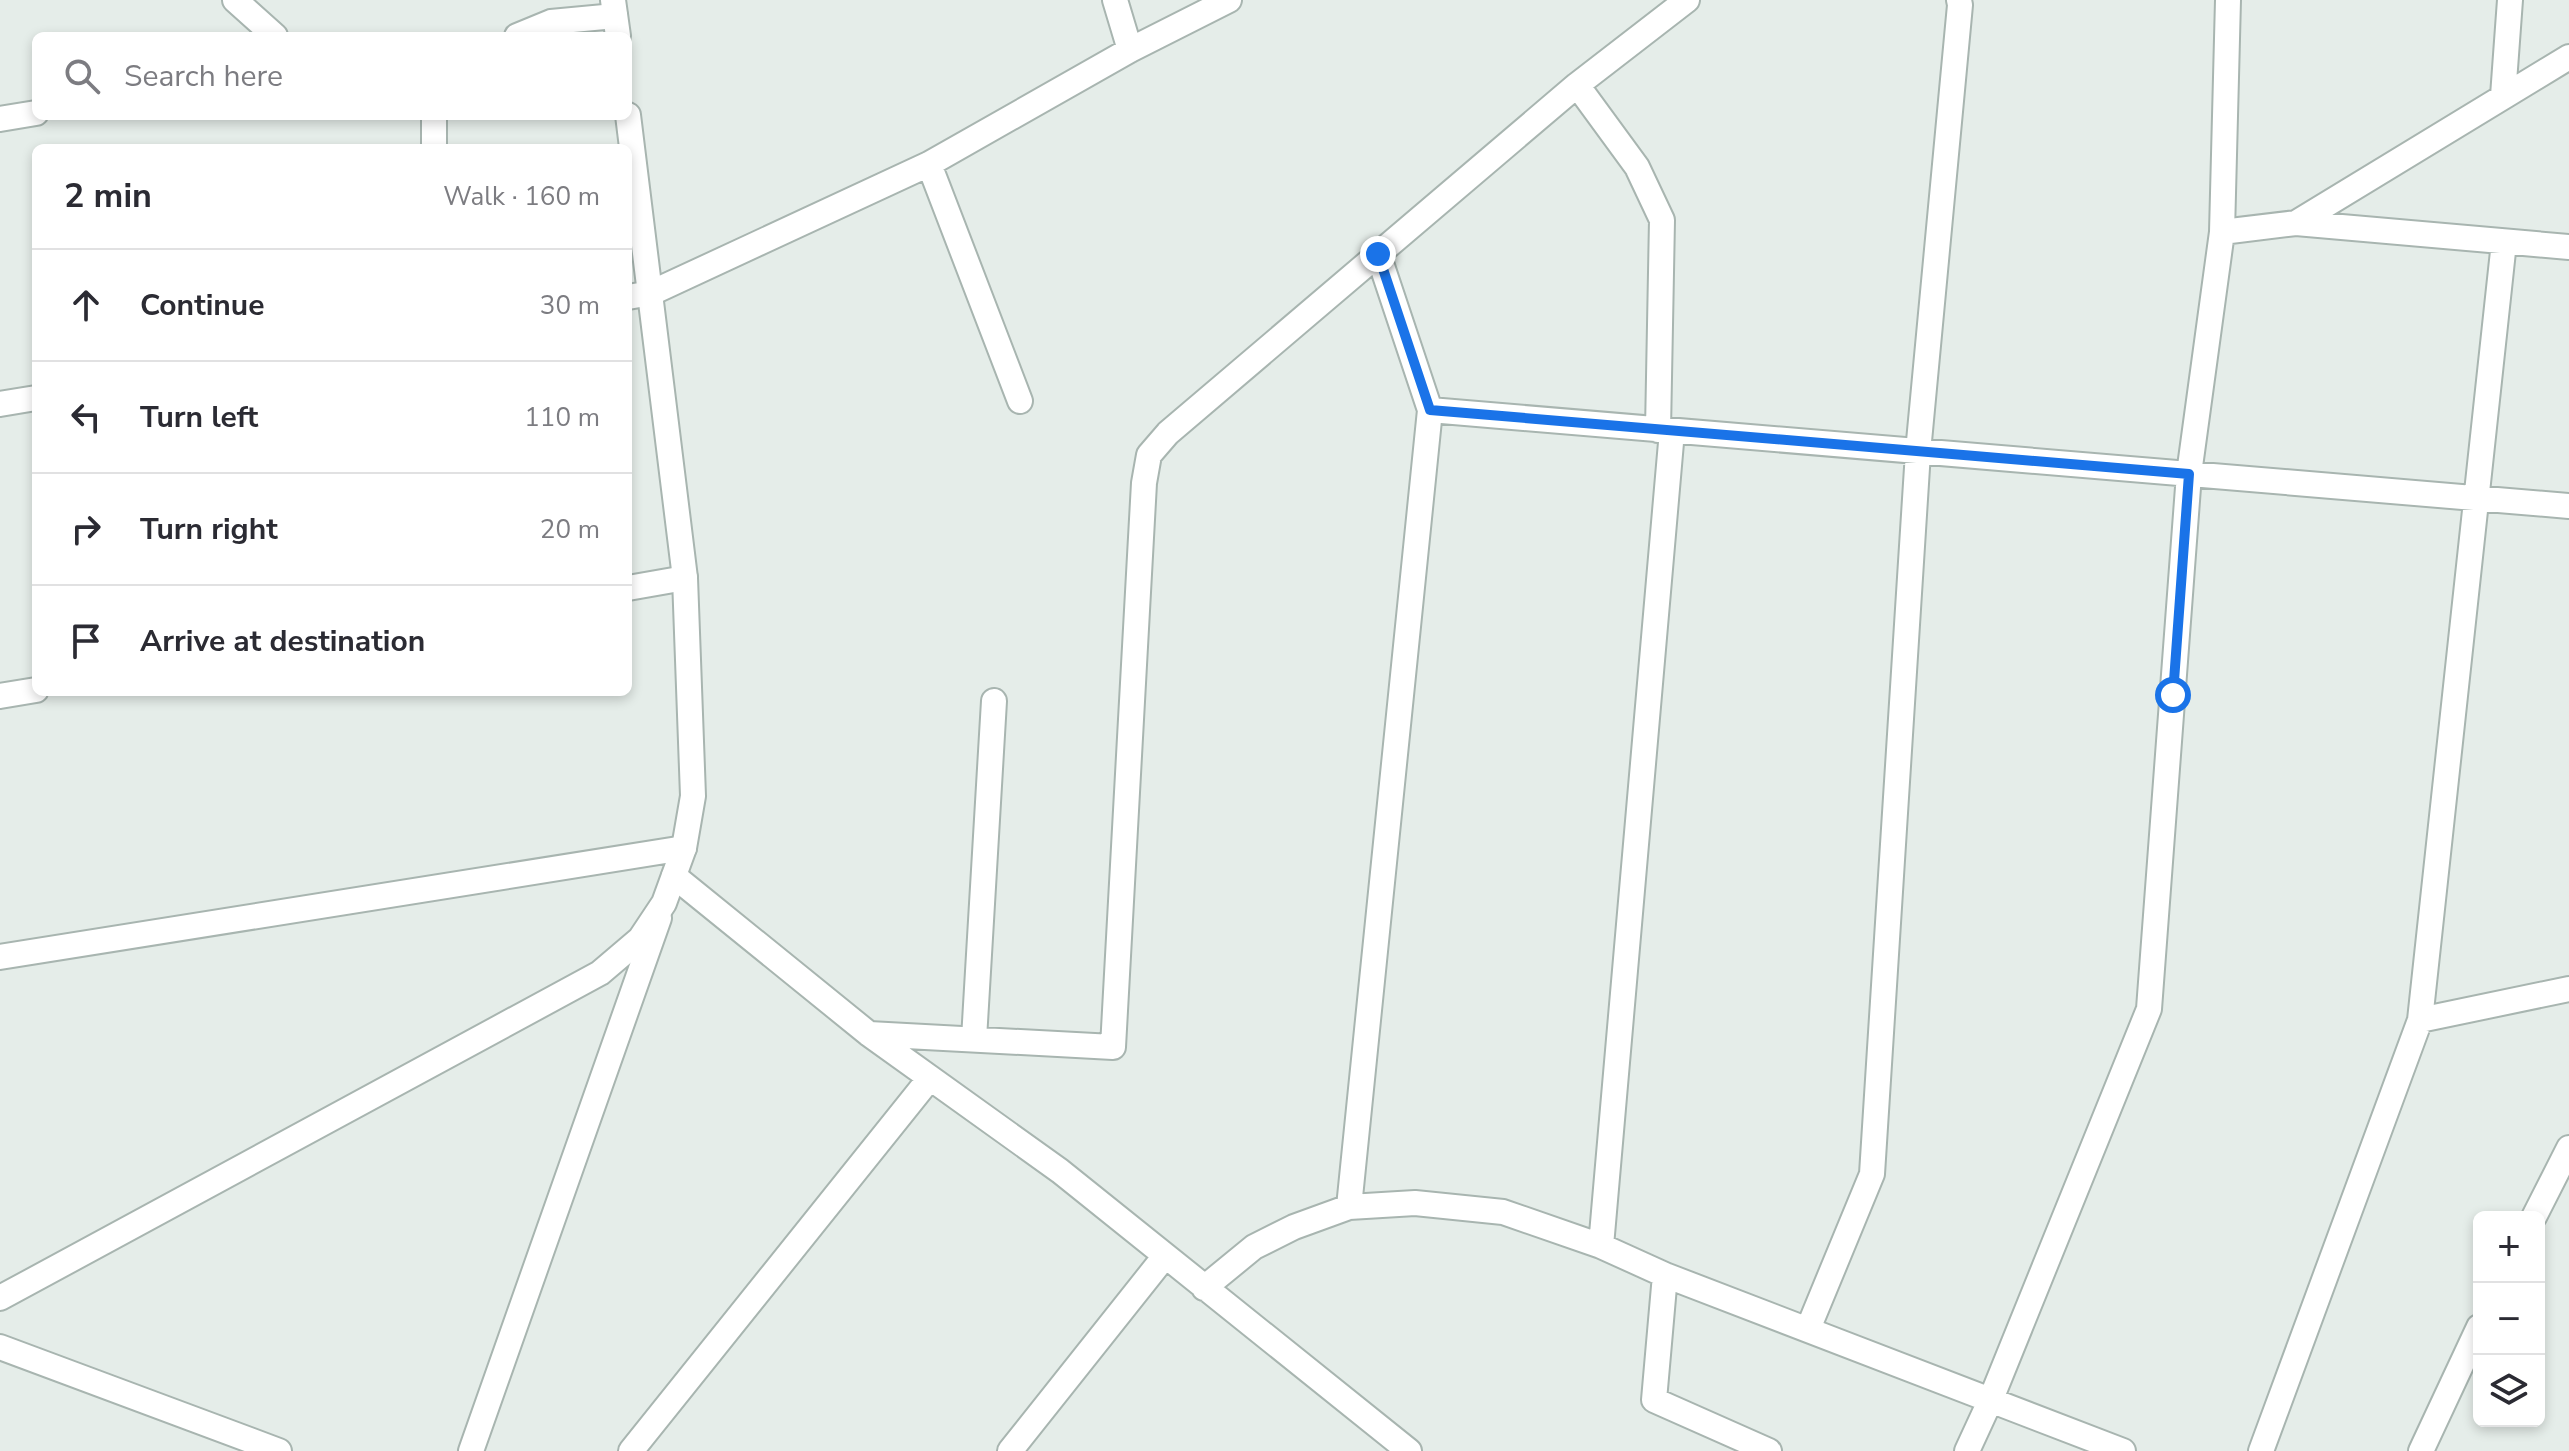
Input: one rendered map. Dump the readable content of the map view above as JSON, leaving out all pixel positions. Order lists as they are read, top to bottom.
{
  "page": {
    "search": "Search here",
    "heading": ["2 min", "Walk · 160 m"],
    "list": [
      ["Continue", "30 m"],
      ["Turn left", "110 m"],
      ["Turn right", "20 m"],
      "Arrive at destination"
    ],
    "map_buttons": ["+", "−"]
  }
}
